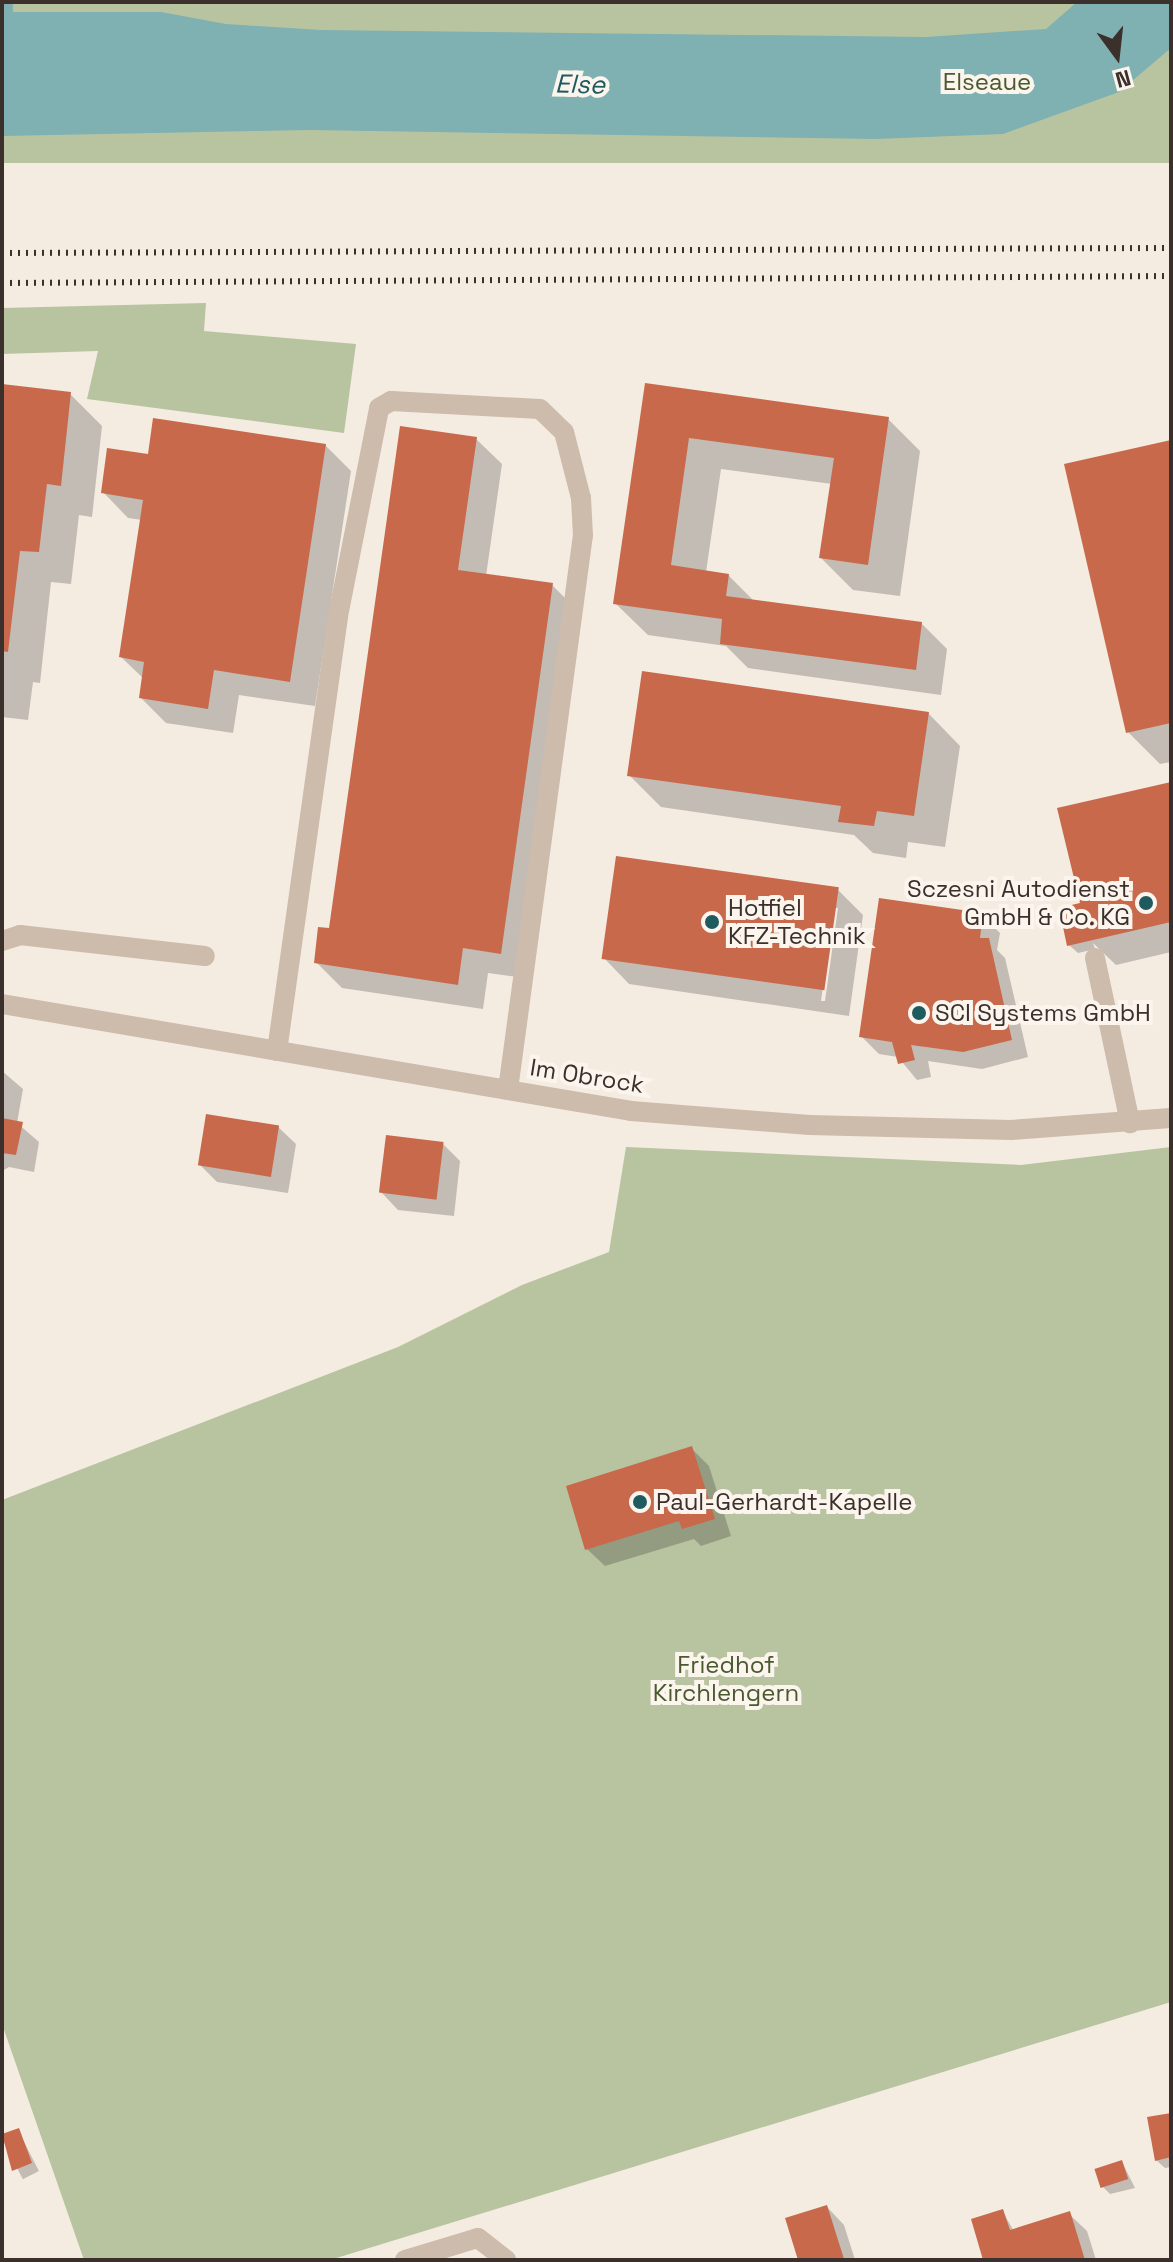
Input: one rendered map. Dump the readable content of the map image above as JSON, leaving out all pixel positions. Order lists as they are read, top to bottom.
{
  "streets": {
    "street": ["Im Obrock"]
  },
  "water": ["Else"],
  "parks": ["Elseaue", "Friedhof Kirchlengern"],
  "places": [
    "Sczesni Autodienst GmbH & Co. KG",
    "Hotfiel KFZ-Technik",
    "SCI Systems GmbH",
    "Paul-Gerhardt-Kapelle"
  ],
  "north": "bottom"
}
